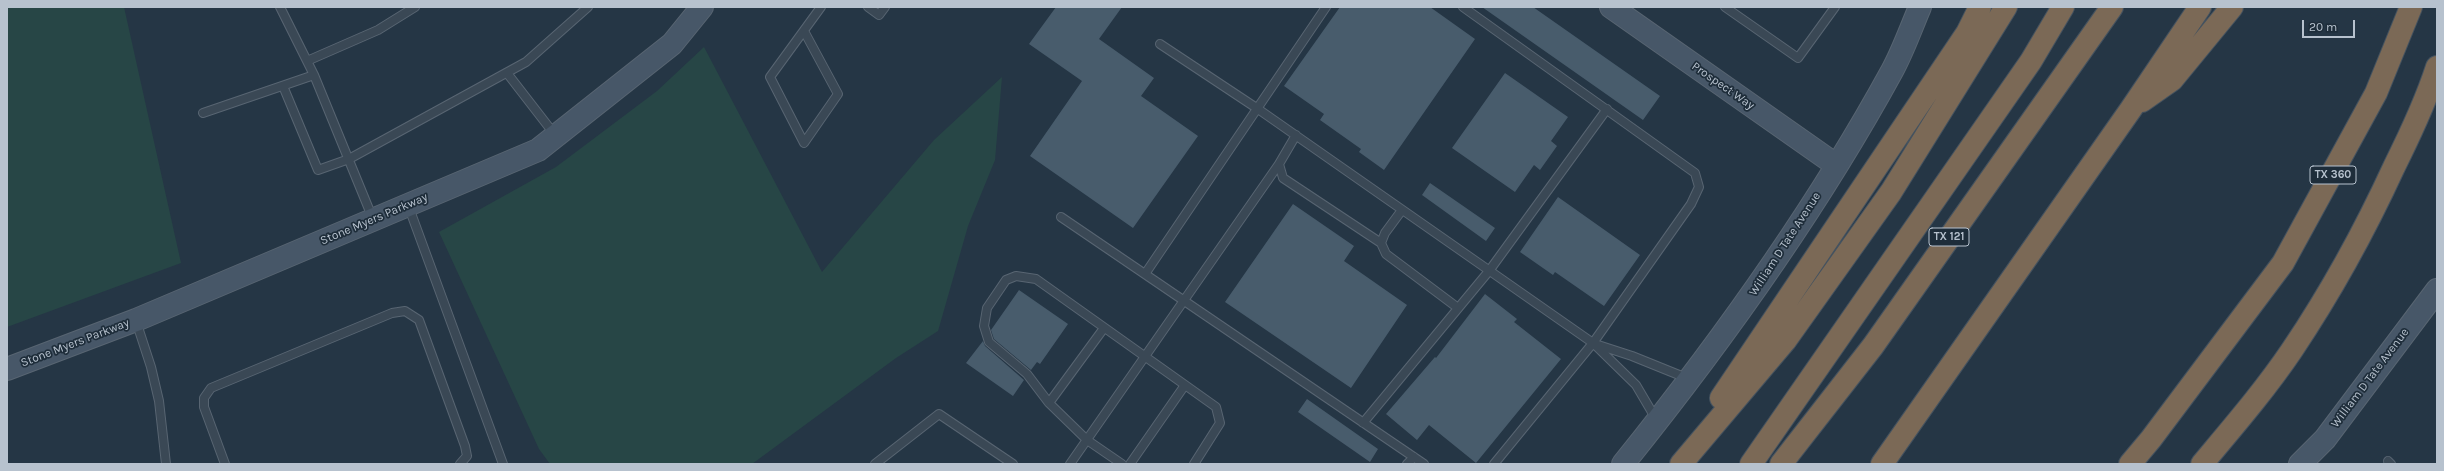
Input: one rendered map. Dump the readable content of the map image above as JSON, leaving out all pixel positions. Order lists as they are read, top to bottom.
{
  "streets": {
    "highway": ["TX 360", "TX 121"],
    "street": ["Prospect Way", "Stone Myers Parkway", "William D Tate Avenue"]
  },
  "crossings": [
    ["Prospect Way", "William D Tate Avenue"]
  ],
  "scale_bar": "20 m"
}
